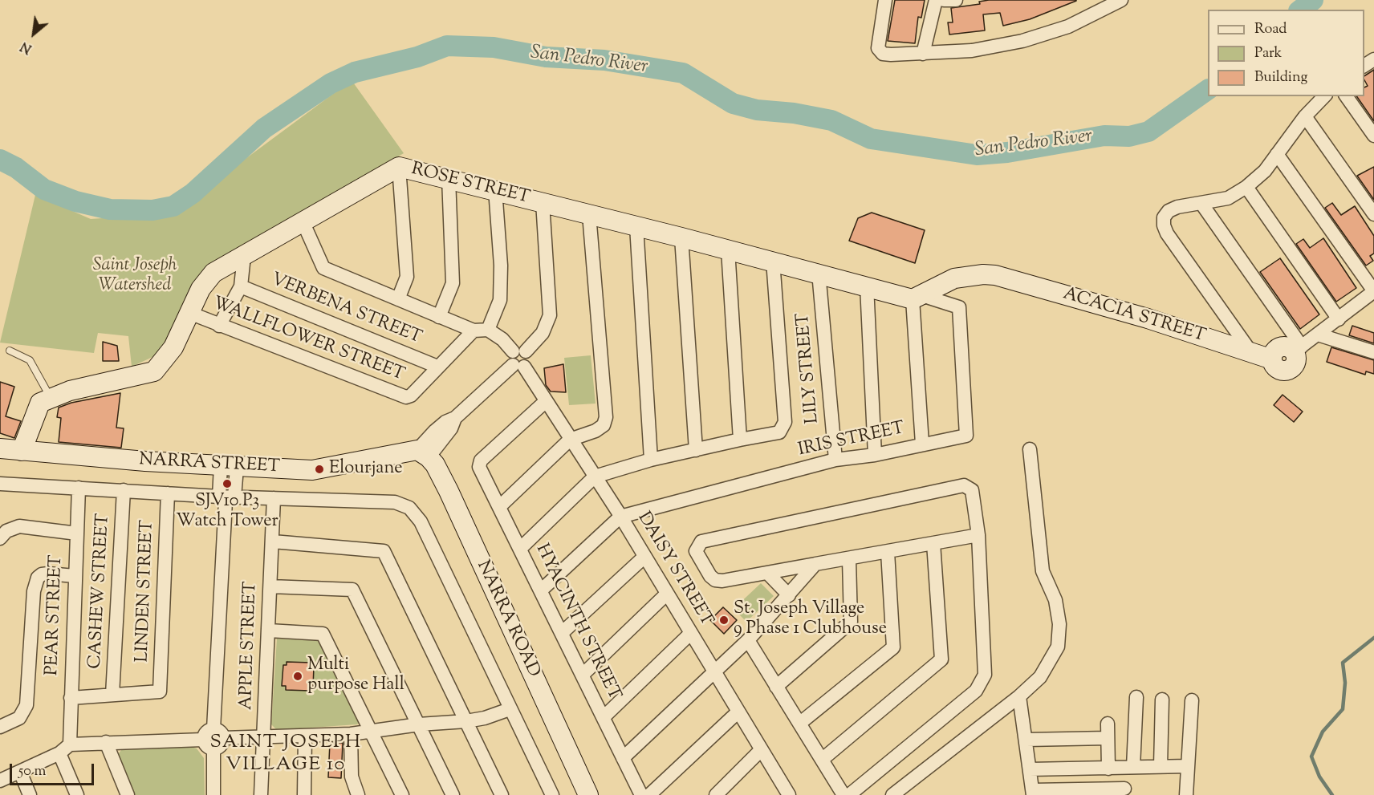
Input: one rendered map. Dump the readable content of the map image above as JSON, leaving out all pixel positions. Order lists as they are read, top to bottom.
{
  "streets": {
    "street": [
      "ROSE STREET",
      "VERBENA STREET",
      "ACACIA STREET",
      "WALLFLOWER STREET",
      "LILY STREET",
      "IRIS STREET",
      "NARRA STREET",
      "DAISY STREET",
      "CASHEW STREET",
      "LINDEN STREET",
      "PEAR STREET",
      "NARRA ROAD",
      "HYACINTH STREET",
      "APPLE STREET"
    ]
  },
  "crossings": [
    ["ROSE STREET", "ACACIA STREET"],
    ["ROSE STREET", "WALLFLOWER STREET"],
    ["ROSE STREET", "LILY STREET"],
    ["ROSE STREET", "IRIS STREET"],
    ["VERBENA STREET", "WALLFLOWER STREET"],
    ["ACACIA STREET", "IRIS STREET"],
    ["LILY STREET", "IRIS STREET"],
    ["IRIS STREET", "DAISY STREET"],
    ["NARRA STREET", "NARRA ROAD"],
    ["DAISY STREET", "HYACINTH STREET"],
    ["CASHEW STREET", "LINDEN STREET"]
  ],
  "districts": ["SAINT JOSEPH VILLAGE 10"],
  "water": ["San Pedro River"],
  "parks": ["Saint Joseph Watershed"],
  "places": [
    "Elourjane",
    "SJV10 P3 Watch Tower",
    "St. Joseph Village 9 Phase 1 Clubhouse",
    "Multi purpose Hall"
  ],
  "legend": ["Road", "Park", "Building"],
  "scale_bar": "50 m",
  "north": "bottom left"
}
